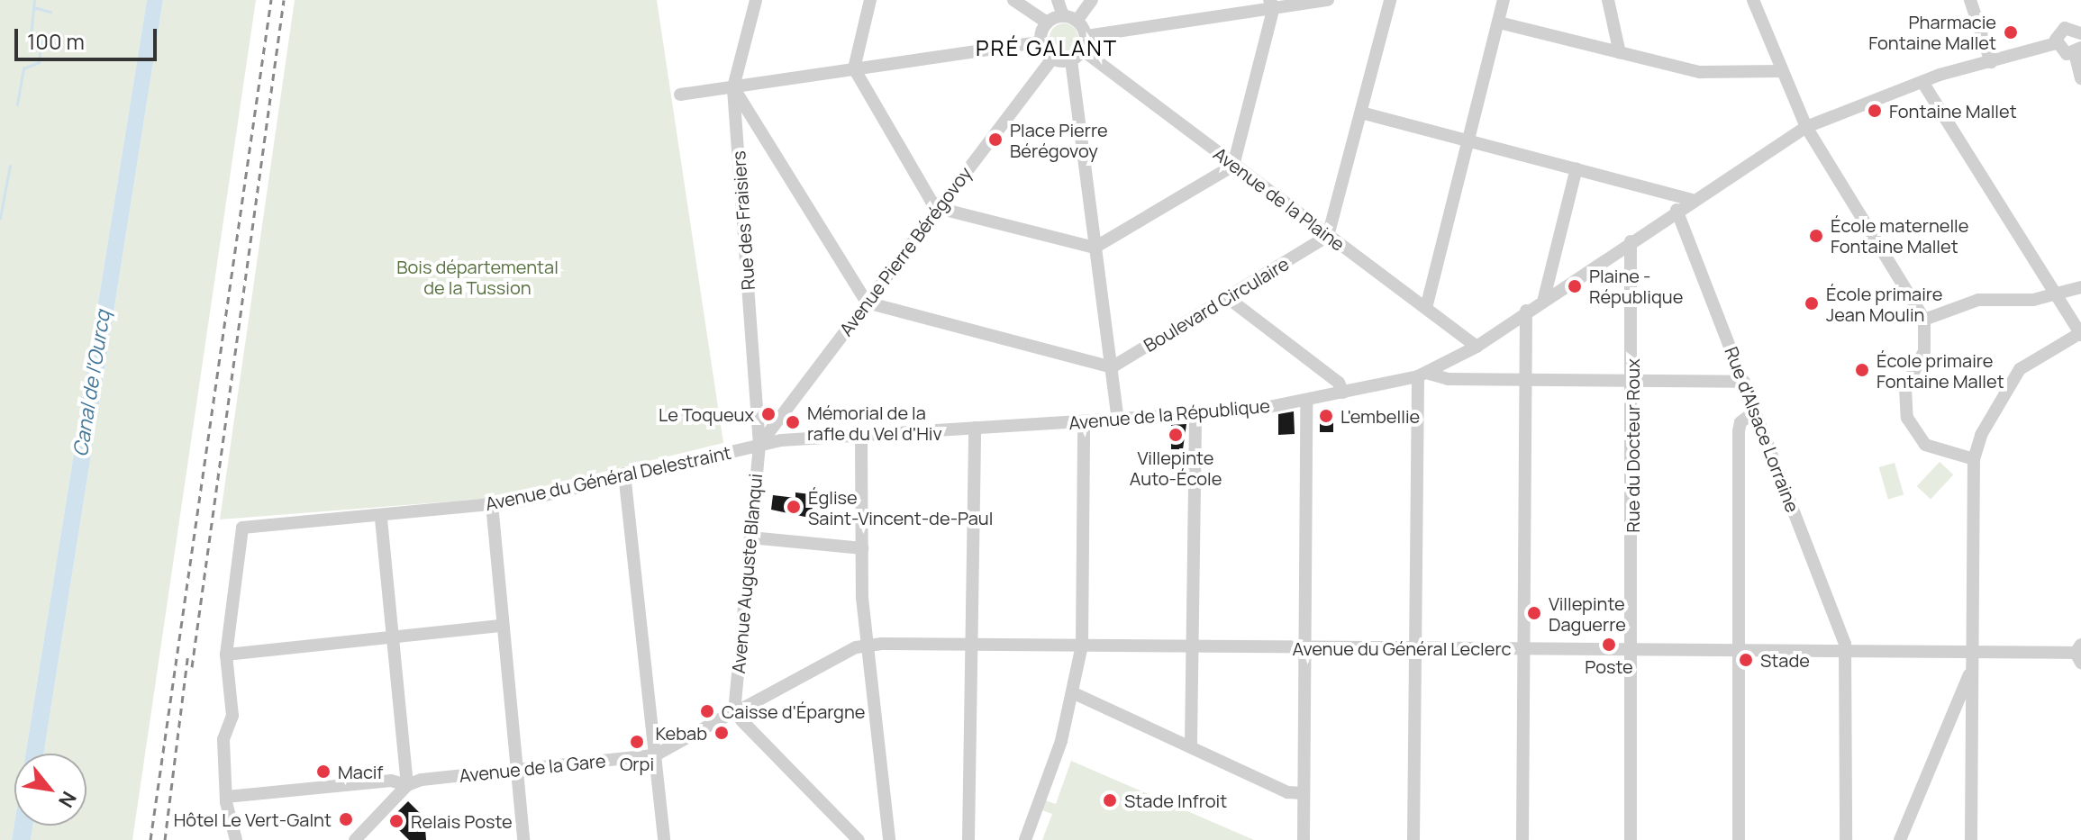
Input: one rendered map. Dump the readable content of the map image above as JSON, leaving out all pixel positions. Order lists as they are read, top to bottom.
{
  "streets": {
    "street": [
      "Avenue de la Plaine",
      "Rue des Fraisiers",
      "Avenue Pierre Bérégovoy",
      "Boulevard Circulaire",
      "Avenue de la République",
      "Rue d'Alsace Lorraine",
      "Rue du Docteur Roux",
      "Avenue du Général Delestraint",
      "Avenue Auguste Blanqui",
      "Avenue du Général Leclerc",
      "Avenue de la Gare"
    ]
  },
  "crossings": [
    ["Avenue de la Plaine", "Avenue Pierre Bérégovoy"],
    ["Avenue de la Plaine", "Boulevard Circulaire"],
    ["Avenue de la Plaine", "Avenue de la République"],
    ["Rue des Fraisiers", "Avenue Pierre Bérégovoy"],
    ["Rue des Fraisiers", "Avenue de la République"],
    ["Rue des Fraisiers", "Avenue du Général Delestraint"],
    ["Rue des Fraisiers", "Avenue Auguste Blanqui"],
    ["Avenue Pierre Bérégovoy", "Avenue de la République"],
    ["Avenue Pierre Bérégovoy", "Avenue du Général Delestraint"],
    ["Avenue Pierre Bérégovoy", "Avenue Auguste Blanqui"],
    ["Avenue de la République", "Rue d'Alsace Lorraine"],
    ["Avenue de la République", "Rue du Docteur Roux"],
    ["Avenue de la République", "Avenue du Général Delestraint"],
    ["Avenue de la République", "Avenue Auguste Blanqui"],
    ["Rue d'Alsace Lorraine", "Avenue du Général Leclerc"],
    ["Rue du Docteur Roux", "Avenue du Général Leclerc"],
    ["Avenue du Général Delestraint", "Avenue Auguste Blanqui"],
    ["Avenue Auguste Blanqui", "Avenue du Général Leclerc"],
    ["Avenue Auguste Blanqui", "Avenue de la Gare"],
    ["Avenue du Général Leclerc", "Avenue de la Gare"]
  ],
  "districts": ["PRÉ GALANT"],
  "water": ["Canal de l'Ourcq"],
  "parks": ["Bois départemental de la Tussion"],
  "places": [
    "Pharmacie Fontaine Mallet",
    "Fontaine Mallet",
    "Place Pierre Bérégovoy",
    "École maternelle Fontaine Mallet",
    "Plaine - République",
    "École primaire Jean Moulin",
    "École primaire Fontaine Mallet",
    "Le Toqueux",
    "L'embellie",
    "Mémorial de la rafle du Vel d'Hiv",
    "Villepinte Auto-École",
    "Église Saint-Vincent-de-Paul",
    "Villepinte Daguerre",
    "Poste",
    "Stade",
    "Caisse d'Épargne",
    "Kebab",
    "Orpi",
    "Macif",
    "Stade Infroit",
    "Hôtel Le Vert-Galnt",
    "Relais Poste"
  ],
  "scale_bar": "100 m",
  "north": "bottom right"
}
